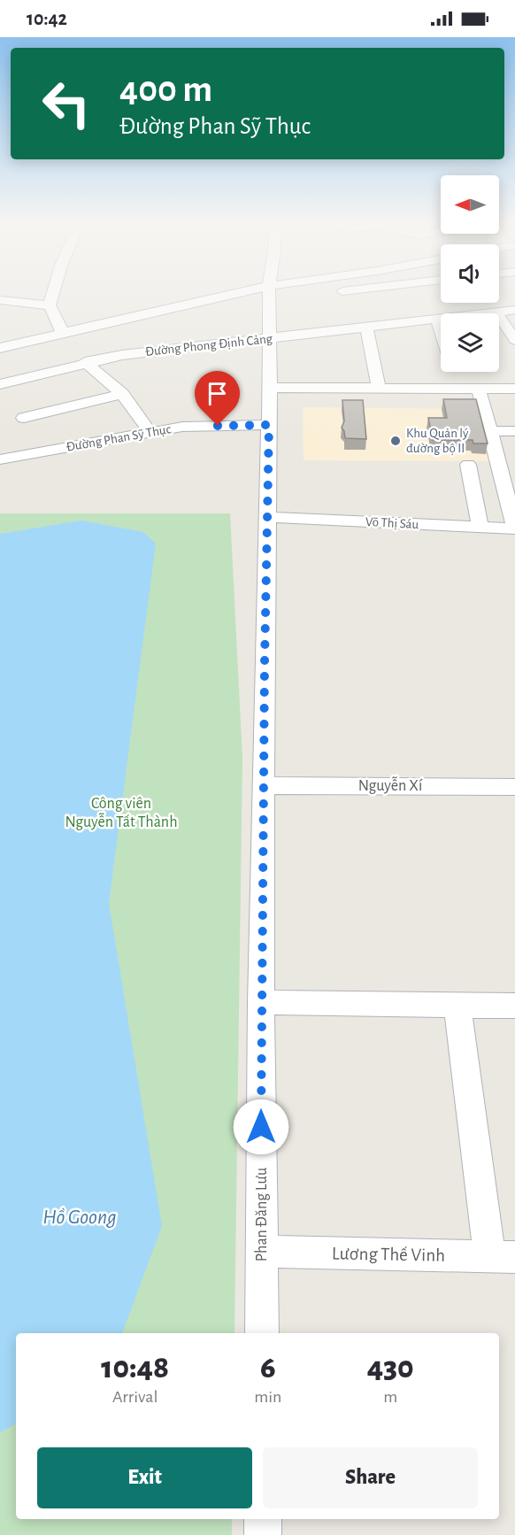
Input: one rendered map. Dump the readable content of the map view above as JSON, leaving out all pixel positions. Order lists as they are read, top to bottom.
{
  "streets": {
    "street": [
      "Đường Phong Định Cảng",
      "Đường Phan Sỹ Thục",
      "Võ Thị Sáu",
      "Nguyễn Xí",
      "Phan Đăng Lưu",
      "Lương Thế Vinh"
    ]
  },
  "crossings": [
    ["Đường Phong Định Cảng", "Phan Đăng Lưu"],
    ["Đường Phan Sỹ Thục", "Phan Đăng Lưu"],
    ["Võ Thị Sáu", "Phan Đăng Lưu"],
    ["Nguyễn Xí", "Phan Đăng Lưu"],
    ["Phan Đăng Lưu", "Lương Thế Vinh"]
  ],
  "water": ["Hồ Goong"],
  "parks": ["Công viên Nguyễn Tất Thành"],
  "places": ["Khu Quản lý đường bộ II"],
  "north": "left",
  "page": {
    "status": "10:42",
    "turn": ["400 m", "Đường Phan Sỹ Thục"],
    "eta": [
      "10:48",
      "Arrival",
      "6",
      "min",
      "430",
      "m"
    ],
    "buttons": ["Exit", "Share"]
  }
}
